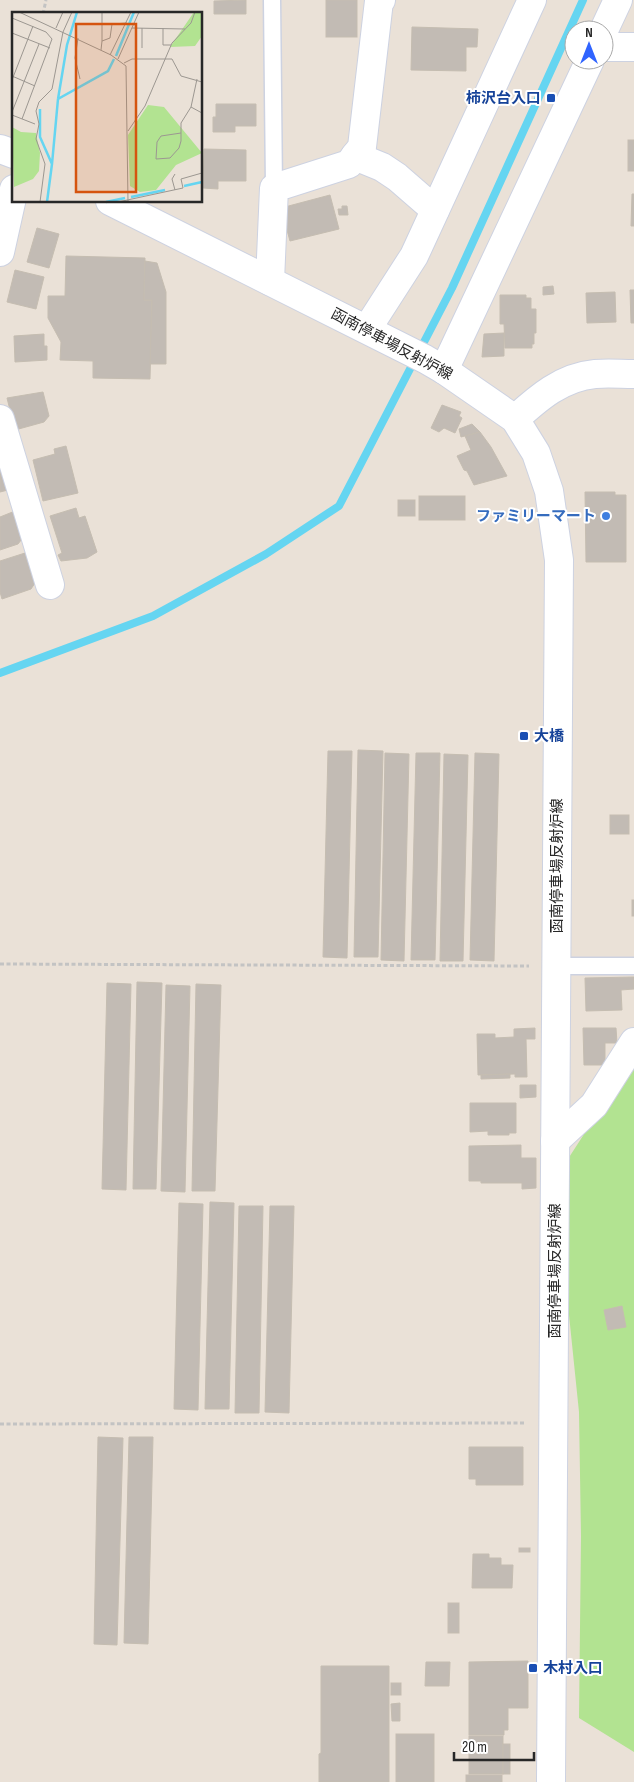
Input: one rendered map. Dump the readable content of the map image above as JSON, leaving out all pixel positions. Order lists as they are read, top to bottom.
{
  "streets": {
    "main road": ["函南停車場反射炉線"]
  },
  "places": {
    "transit": ["柿沢台入口", "大橋", "木村入口"],
    "other": ["ファミリーマート"]
  },
  "scale_bar": "20 m",
  "north": "top"
}
